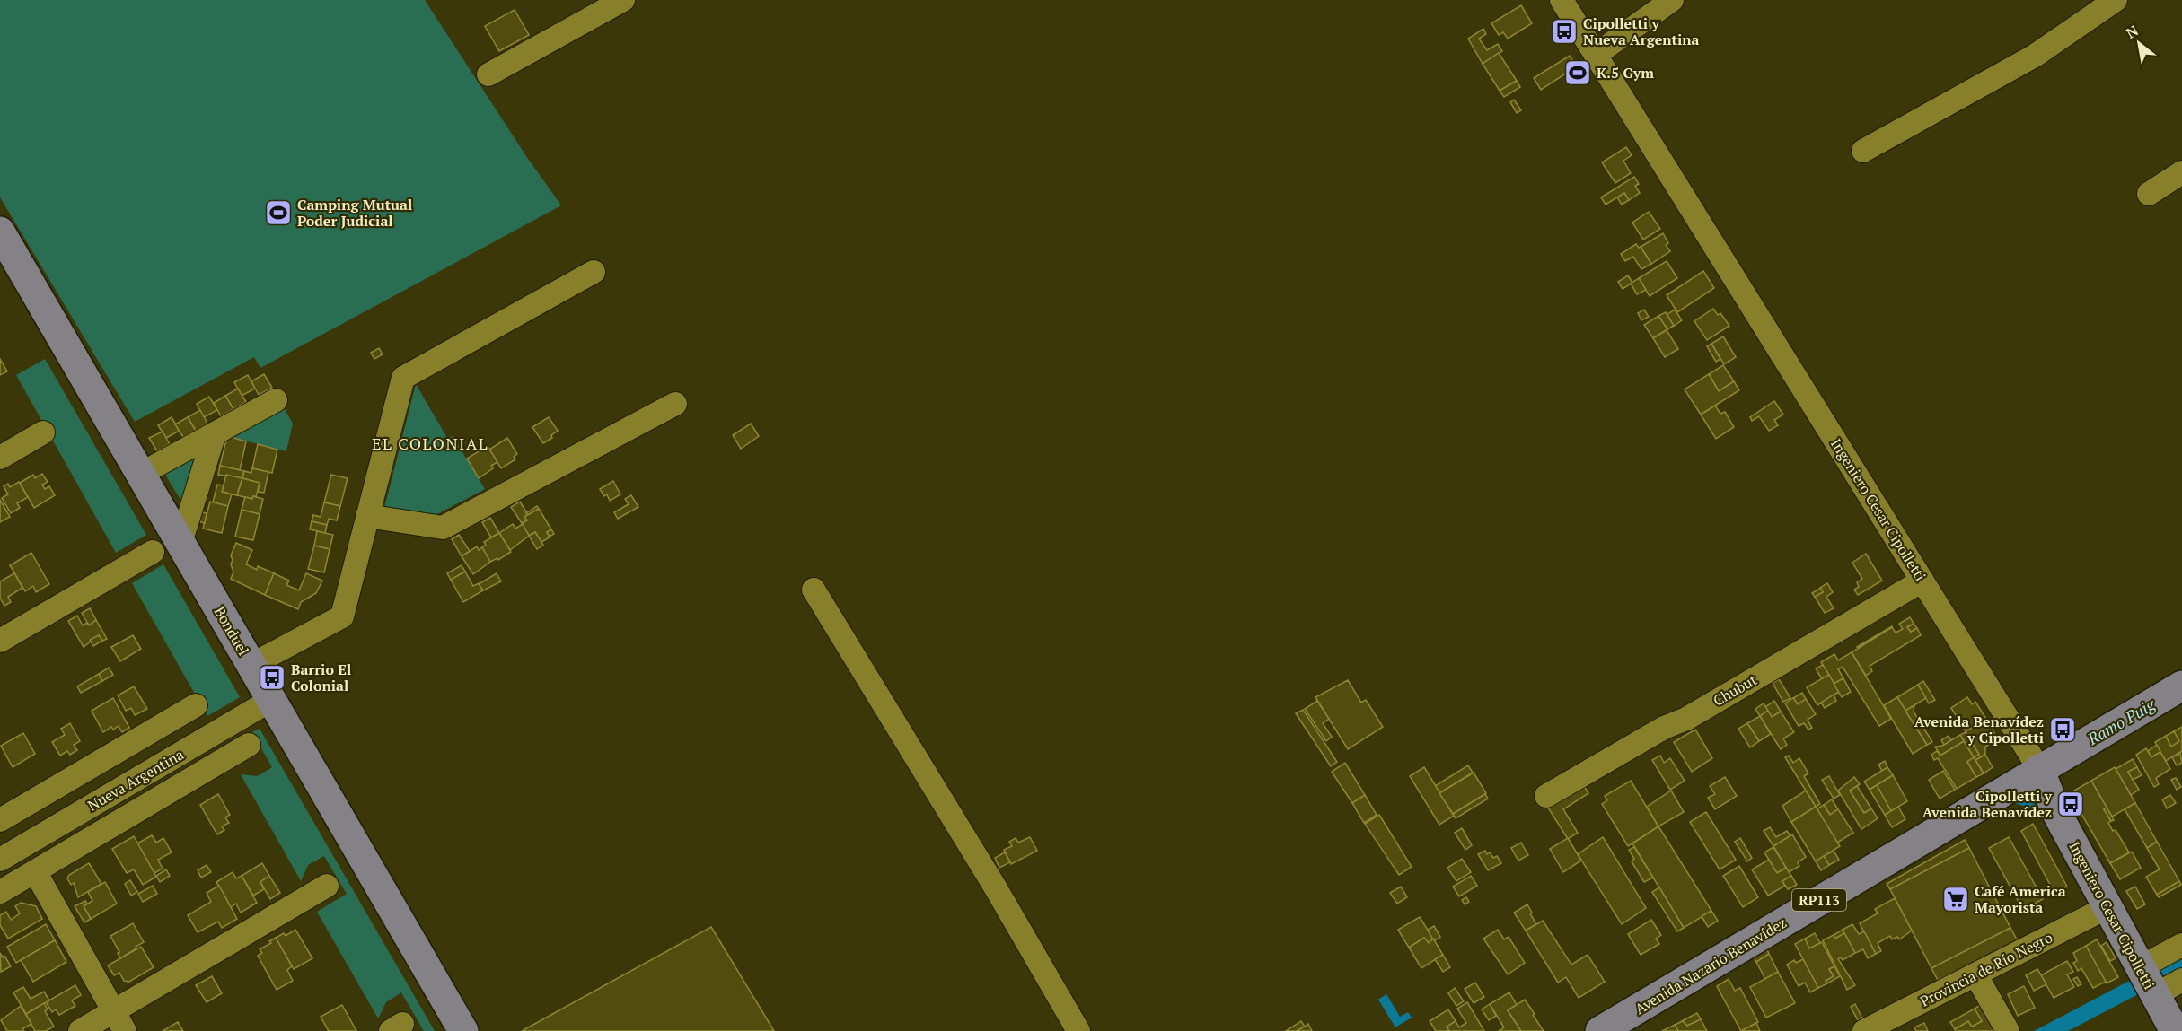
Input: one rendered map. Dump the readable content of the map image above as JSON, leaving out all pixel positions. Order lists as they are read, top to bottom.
{
  "streets": {
    "main road": [
      "Ingeniero Cesar Cipolletti",
      "Bonduel",
      "RP113",
      "Avenida Nazario Benavídez"
    ],
    "street": ["Chubut", "Nueva Argentina", "Provincia de Río Negro"]
  },
  "crossings": [
    ["Ingeniero Cesar Cipolletti", "Chubut"],
    ["Ingeniero Cesar Cipolletti", "Avenida Nazario Benavídez"],
    ["Ingeniero Cesar Cipolletti", "Provincia de Río Negro"],
    ["Bonduel", "Nueva Argentina"]
  ],
  "districts": ["EL COLONIAL"],
  "water": ["Ramo Puig"],
  "places": {
    "bus stop": [
      "Cipolletti y Nueva Argentina",
      "Barrio El Colonial",
      "Avenida Benavídez y Cipolletti",
      "Cipolletti y Avenida Benavídez"
    ],
    "sports": ["K.5 Gym", "Camping Mutual Poder Judicial"],
    "supermarket": ["Café America Mayorista"]
  },
  "north": "top left"
}
